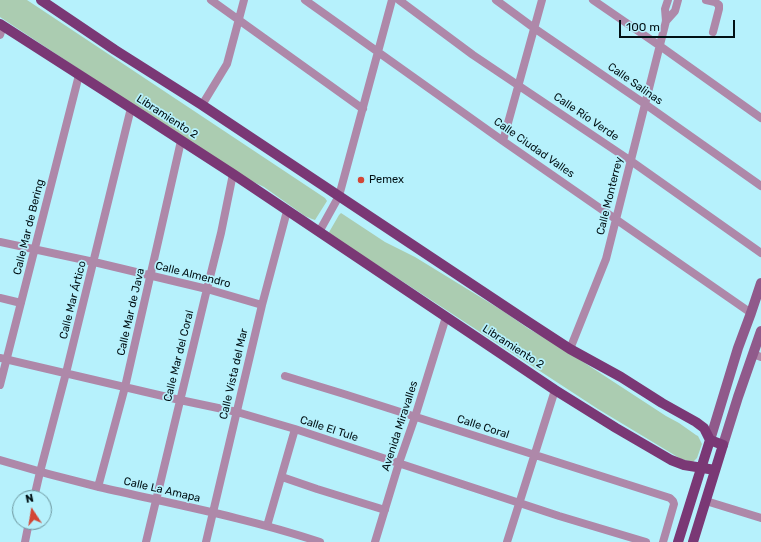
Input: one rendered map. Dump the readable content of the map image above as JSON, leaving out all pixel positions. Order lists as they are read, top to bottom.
{
  "streets": {
    "main road": ["Libramiento 2"],
    "street": [
      "Calle Salinas",
      "Calle Río Verde",
      "Calle Ciudad Valles",
      "Calle Monterrey",
      "Calle Mar de Bering",
      "Calle Almendro",
      "Calle Mar Ártico",
      "Calle Mar de Java",
      "Calle Mar del Coral",
      "Calle Vista del Mar",
      "Avenida Miravalles",
      "Calle Coral",
      "Calle El Tule",
      "Calle La Amapa"
    ]
  },
  "crossings": [
    ["Calle Salinas", "Calle Monterrey"],
    ["Libramiento 2", "Calle Mar de Bering"],
    ["Libramiento 2", "Calle Mar Ártico"],
    ["Libramiento 2", "Calle Mar de Java"],
    ["Libramiento 2", "Calle Mar del Coral"],
    ["Libramiento 2", "Calle Vista del Mar"],
    ["Libramiento 2", "Avenida Miravalles"],
    ["Calle Río Verde", "Calle Monterrey"],
    ["Calle Ciudad Valles", "Calle Monterrey"],
    ["Calle Mar de Bering", "Calle Almendro"],
    ["Calle Mar de Bering", "Calle El Tule"],
    ["Calle Almendro", "Calle Mar Ártico"],
    ["Calle Almendro", "Calle Mar de Java"],
    ["Calle Almendro", "Calle Mar del Coral"],
    ["Calle Almendro", "Calle Vista del Mar"],
    ["Calle Mar Ártico", "Calle El Tule"],
    ["Calle Mar Ártico", "Calle La Amapa"],
    ["Calle Mar de Java", "Calle El Tule"],
    ["Calle Mar de Java", "Calle La Amapa"],
    ["Calle Mar del Coral", "Calle El Tule"],
    ["Calle Mar del Coral", "Calle La Amapa"],
    ["Calle Vista del Mar", "Calle El Tule"],
    ["Calle Vista del Mar", "Calle La Amapa"],
    ["Avenida Miravalles", "Calle Coral"],
    ["Avenida Miravalles", "Calle El Tule"]
  ],
  "places": ["Pemex"],
  "scale_bar": "100 m",
  "north": "top"
}
